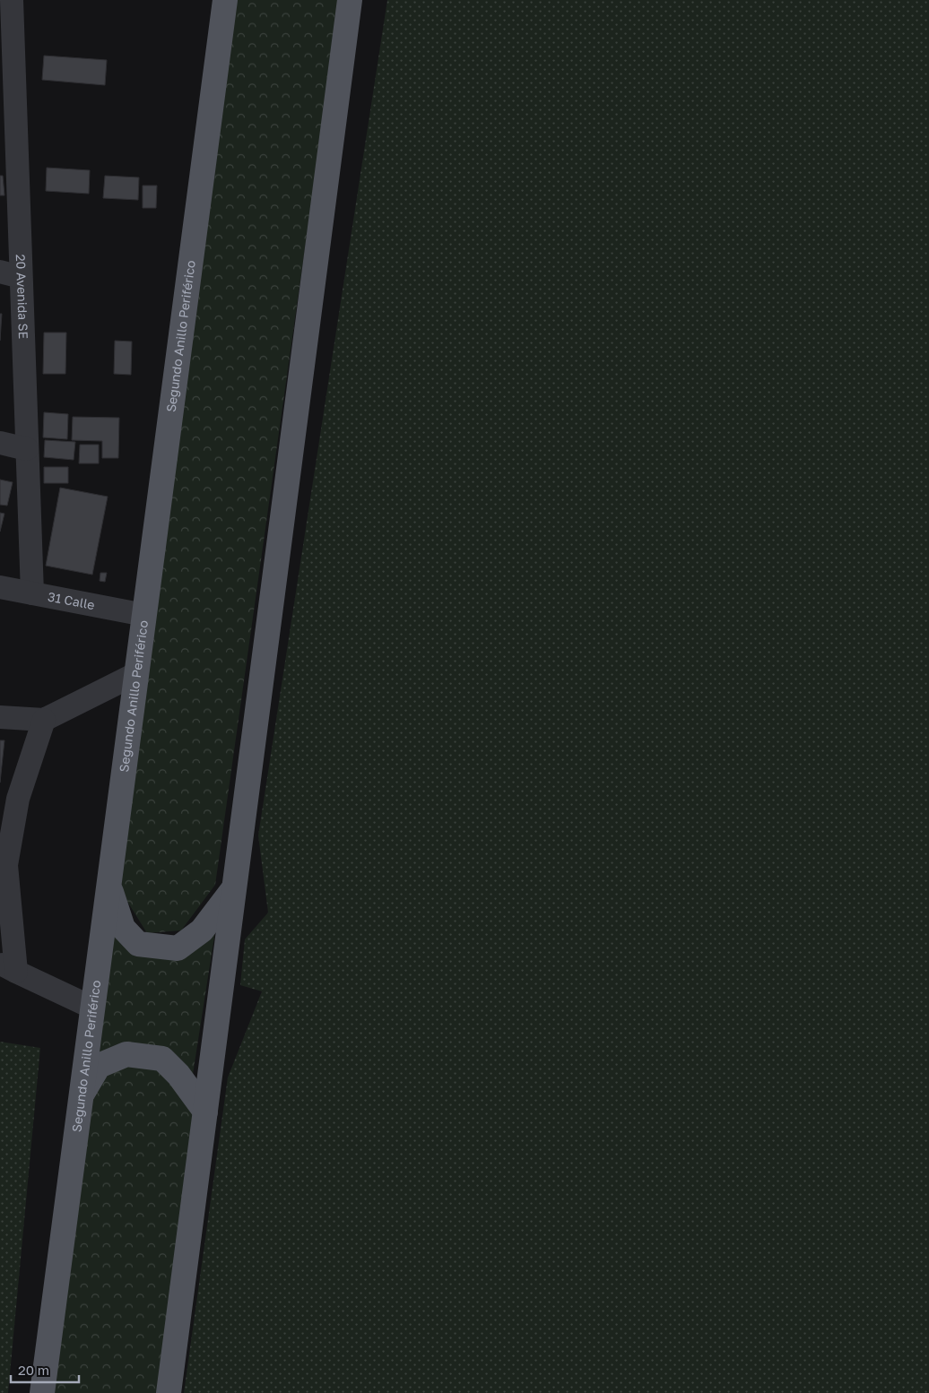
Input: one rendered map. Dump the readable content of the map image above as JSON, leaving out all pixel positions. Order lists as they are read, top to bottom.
{
  "streets": {
    "main road": ["Segundo Anillo Periférico"],
    "street": ["20 Avenida SE", "31 Calle"]
  },
  "crossings": [
    ["20 Avenida SE", "31 Calle"],
    ["Segundo Anillo Periférico", "31 Calle"]
  ],
  "scale_bar": "20 m"
}
